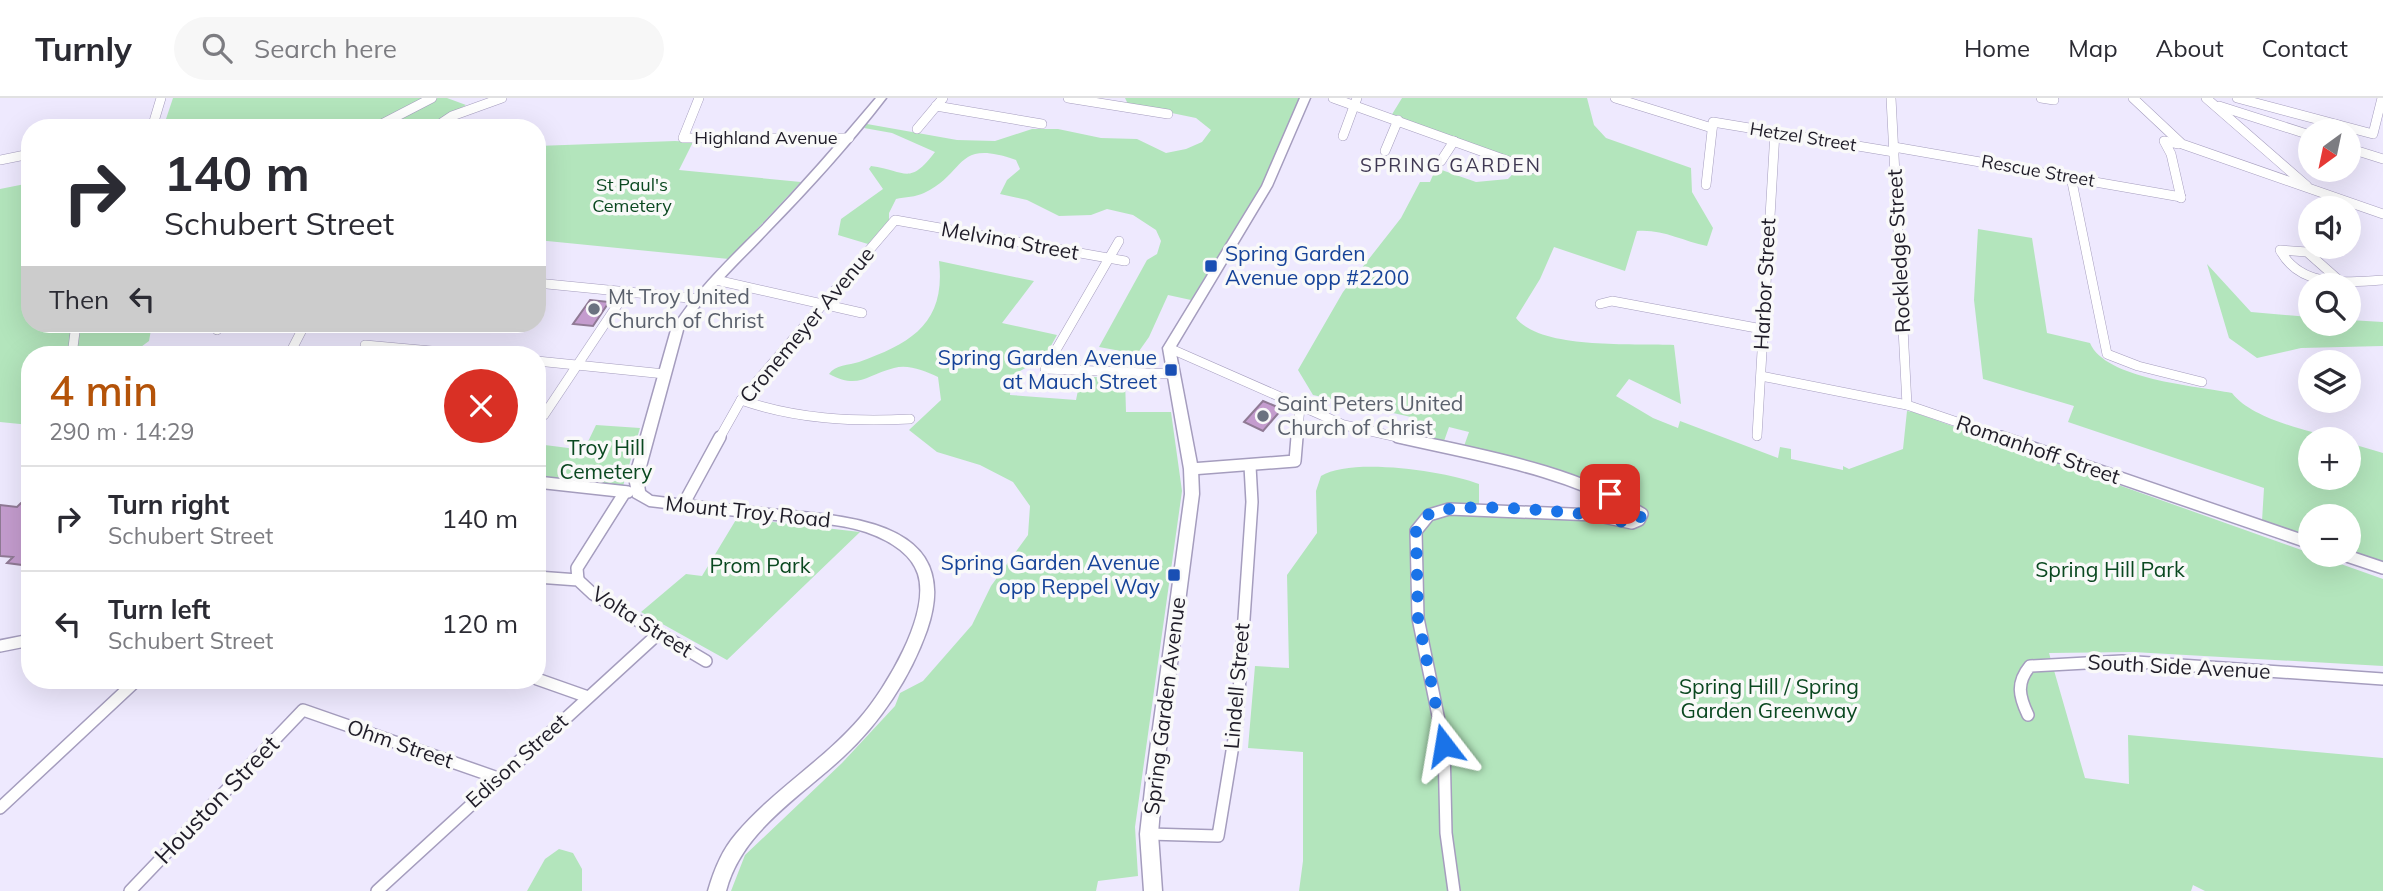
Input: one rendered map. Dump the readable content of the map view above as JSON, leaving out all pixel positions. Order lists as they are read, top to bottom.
{
  "streets": {
    "street": [
      "Hetzel Street",
      "Highland Avenue",
      "Rescue Street",
      "Melvina Street",
      "Rockledge Street",
      "Harbor Street",
      "Cronemeyer Avenue",
      "Romanhoff Street",
      "Mount Troy Road",
      "Volta Street",
      "South Side Avenue",
      "Lindell Street",
      "Spring Garden Avenue",
      "Ohm Street",
      "Edison Street",
      "Houston Street"
    ]
  },
  "crossings": [
    ["Hetzel Street", "Rescue Street"],
    ["Hetzel Street", "Rockledge Street"],
    ["Hetzel Street", "Harbor Street"],
    ["Highland Avenue", "Mount Troy Road"],
    ["Rescue Street", "Rockledge Street"],
    ["Melvina Street", "Cronemeyer Avenue"],
    ["Rockledge Street", "Romanhoff Street"],
    ["Harbor Street", "Romanhoff Street"],
    ["Cronemeyer Avenue", "Mount Troy Road"],
    ["Volta Street", "Edison Street"],
    ["Lindell Street", "Spring Garden Avenue"],
    ["Ohm Street", "Edison Street"],
    ["Ohm Street", "Houston Street"]
  ],
  "districts": ["SPRING GARDEN"],
  "parks": [
    "St Paul's Cemetery",
    "Troy Hill Cemetery",
    "Prom Park",
    "Spring Hill Park",
    "Spring Hill / Spring Garden Greenway"
  ],
  "places": {
    "transit": ["Spring Garden Avenue opp #2200", "Spring Garden Avenue at Mauch Street", "Spring Garden Avenue opp Reppel Way"],
    "other": ["Mt Troy United Church of Christ", "Saint Peters United Church of Christ"]
  },
  "north": "bottom left",
  "page": {
    "header": "Turnly",
    "search": "Search here",
    "nav": [
      "Home",
      "Map",
      "About",
      "Contact"
    ],
    "map_buttons": ["+", "−"],
    "turn": ["140 m", "Schubert Street"],
    "then": "Then",
    "heading": ["4 min", "290 m · 14:29"],
    "list": [
      {
        "name": "Turn right",
        "note": "Schubert Street",
        "value": "140 m"
      },
      {
        "name": "Turn left",
        "note": "Schubert Street",
        "value": "120 m"
      }
    ]
  }
}
